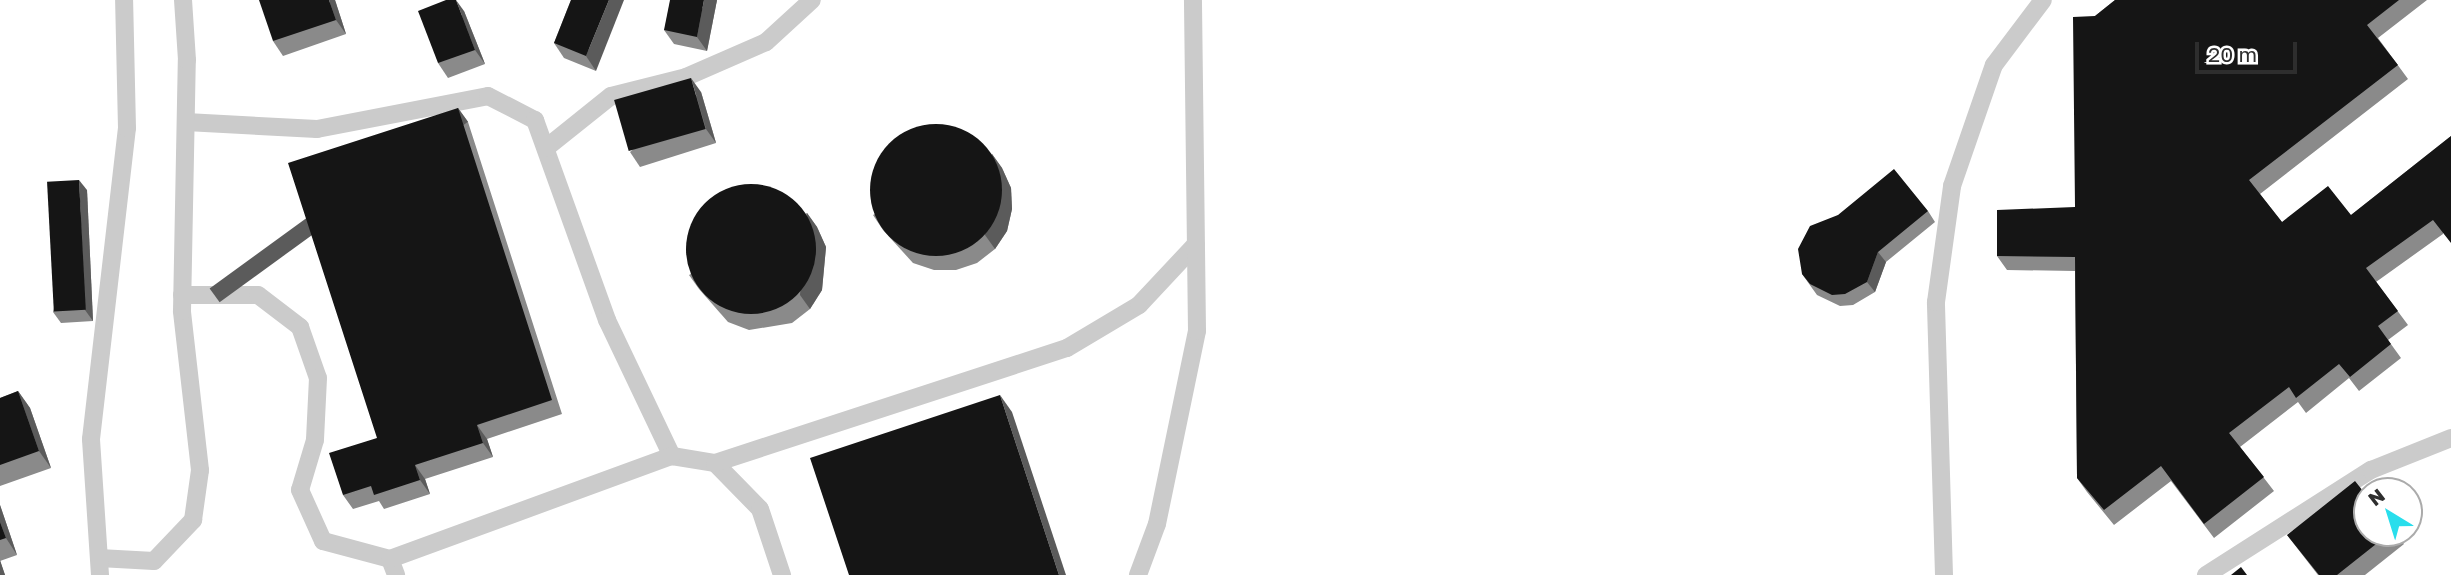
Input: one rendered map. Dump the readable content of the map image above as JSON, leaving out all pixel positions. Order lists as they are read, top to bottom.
{
  "scale_bar": "20 m",
  "north": "top left"
}
